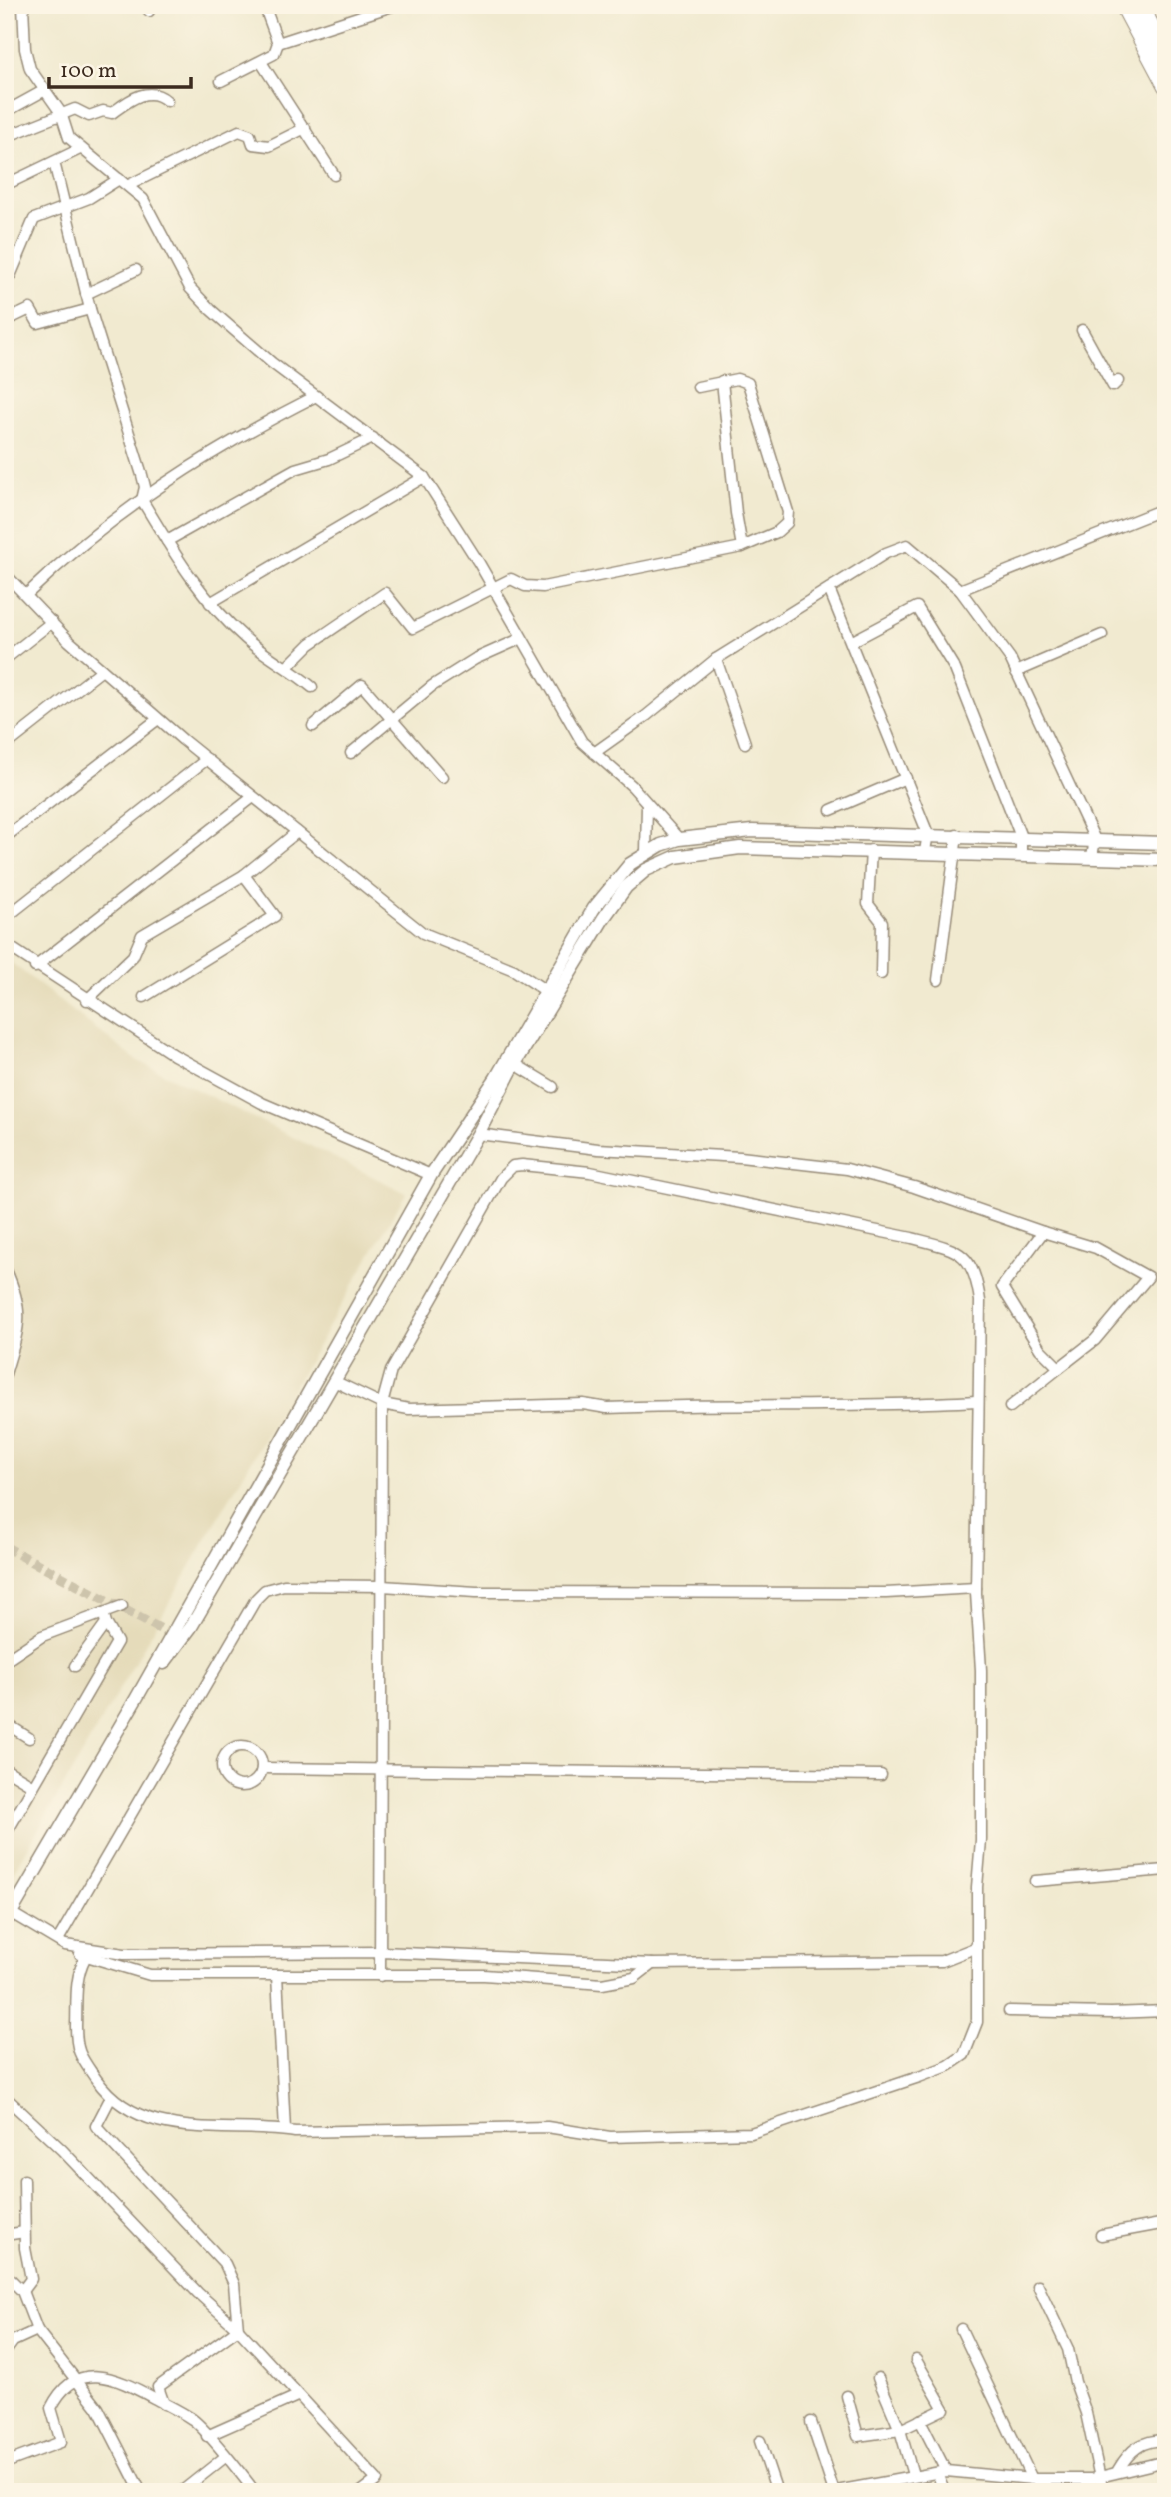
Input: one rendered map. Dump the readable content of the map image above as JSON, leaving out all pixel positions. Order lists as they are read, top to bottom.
{
  "scale_bar": "100 m"
}
